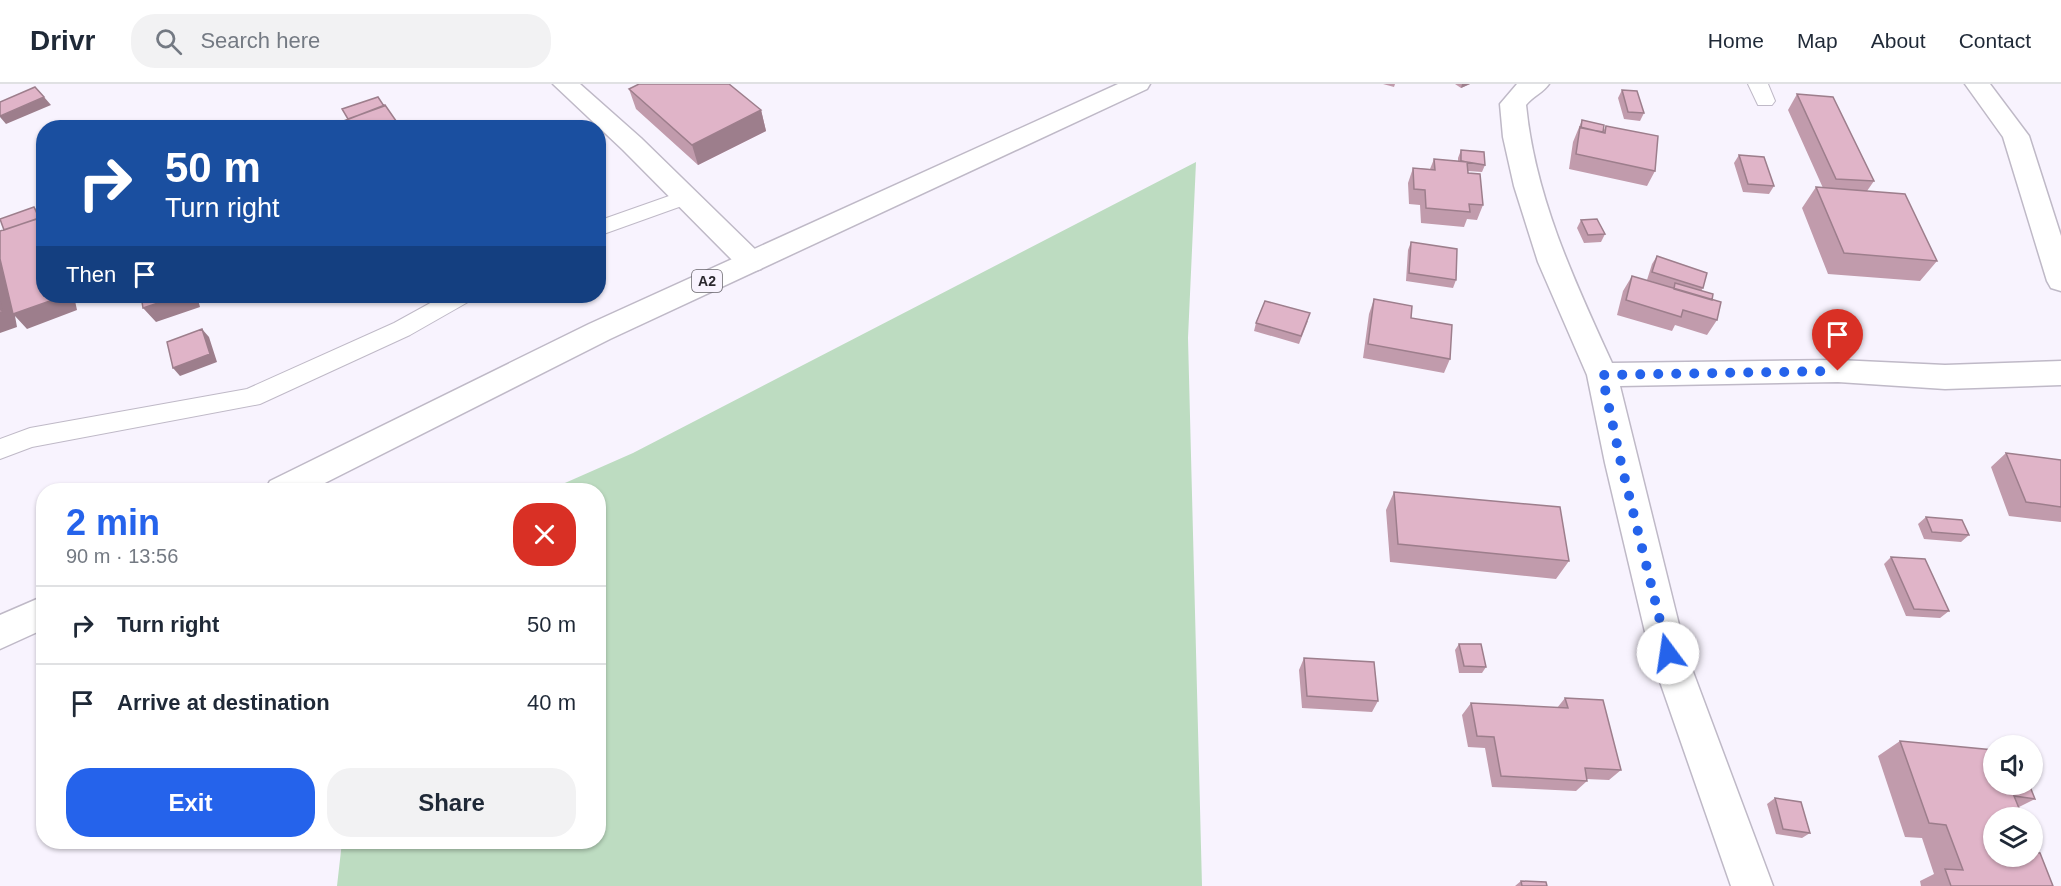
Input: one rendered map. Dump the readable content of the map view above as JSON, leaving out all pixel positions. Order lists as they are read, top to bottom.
{
  "streets": {
    "street": ["A2"]
  },
  "page": {
    "header": "Drivr",
    "search": "Search here",
    "nav": [
      "Home",
      "Map",
      "About",
      "Contact"
    ],
    "turn": ["50 m", "Turn right"],
    "then": "Then",
    "heading": ["2 min", "90 m · 13:56"],
    "list": [
      {
        "name": "Turn right",
        "value": "50 m"
      },
      {
        "name": "Arrive at destination",
        "value": "40 m"
      }
    ],
    "buttons": ["Exit", "Share"]
  }
}
